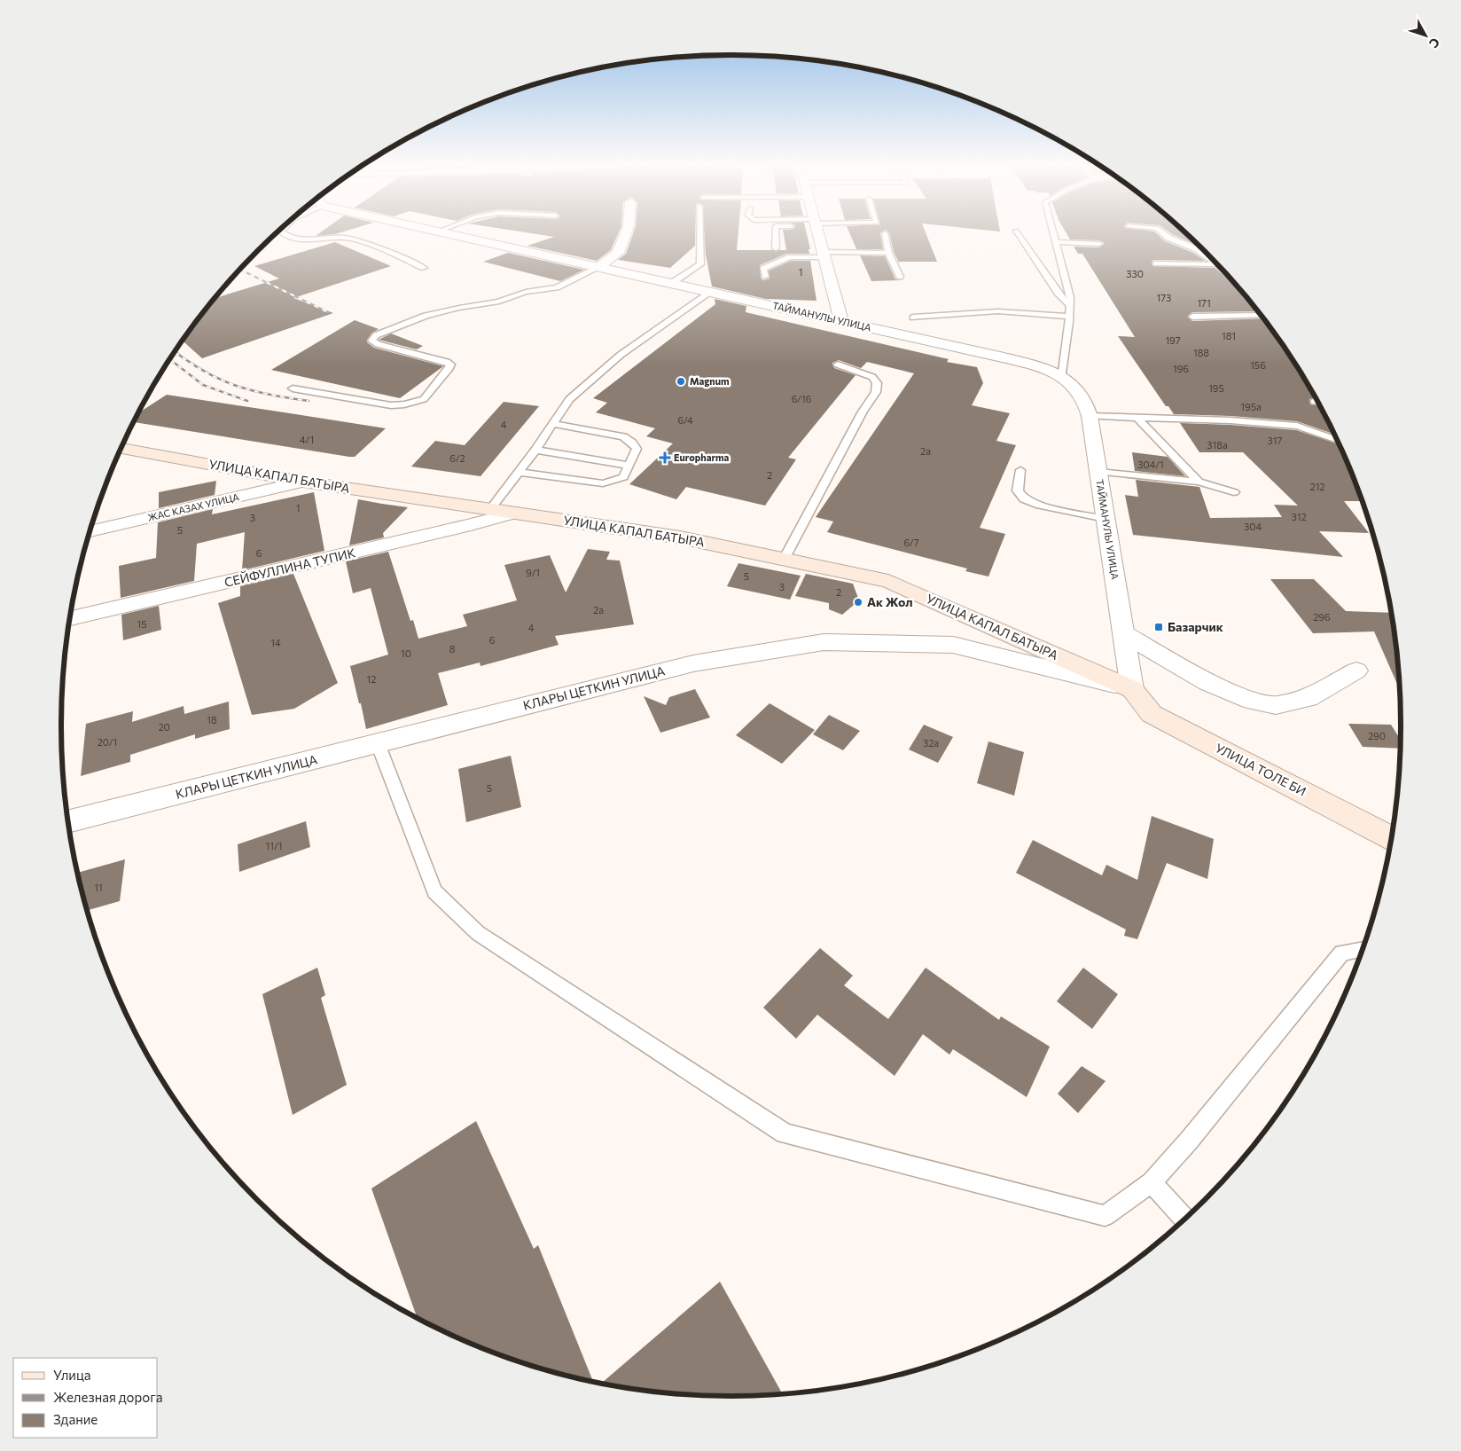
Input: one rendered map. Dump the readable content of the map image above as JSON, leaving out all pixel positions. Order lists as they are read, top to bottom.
{
  "streets": {
    "main road": ["УЛИЦА КАПАЛ БАТЫРА", "УЛИЦА ТОЛЕ БИ"],
    "street": [
      "ТАЙМАНУЛЫ УЛИЦА",
      "ЖАС КАЗАХ УЛИЦА",
      "СЕЙФУЛЛИНА ТУПИК",
      "КЛАРЫ ЦЕТКИН УЛИЦА"
    ]
  },
  "crossings": [
    ["ТАЙМАНУЛЫ УЛИЦА", "УЛИЦА КАПАЛ БАТЫРА"],
    ["ТАЙМАНУЛЫ УЛИЦА", "КЛАРЫ ЦЕТКИН УЛИЦА"],
    ["ТАЙМАНУЛЫ УЛИЦА", "УЛИЦА ТОЛЕ БИ"],
    ["УЛИЦА КАПАЛ БАТЫРА", "ЖАС КАЗАХ УЛИЦА"],
    ["УЛИЦА КАПАЛ БАТЫРА", "СЕЙФУЛЛИНА ТУПИК"],
    ["УЛИЦА КАПАЛ БАТЫРА", "КЛАРЫ ЦЕТКИН УЛИЦА"],
    ["УЛИЦА КАПАЛ БАТЫРА", "УЛИЦА ТОЛЕ БИ"],
    ["КЛАРЫ ЦЕТКИН УЛИЦА", "УЛИЦА ТОЛЕ БИ"]
  ],
  "places": {
    "other": ["Magnum", "Ак Жол"],
    "health": ["Europharma"],
    "transit": ["Базарчик"]
  },
  "house_numbers": [
    "1",
    "330",
    "173",
    "171",
    "181",
    "197",
    "188",
    "156",
    "196",
    "195",
    "6/16",
    "195а",
    "6/4",
    "4",
    "4/1",
    "317",
    "318а",
    "2а",
    "6/2",
    "304/1",
    "2",
    "212",
    "1",
    "312",
    "3",
    "304",
    "5",
    "6/7",
    "6",
    "9/1",
    "5",
    "3",
    "2",
    "2а",
    "296",
    "15",
    "4",
    "6",
    "14",
    "8",
    "10",
    "12",
    "18",
    "20",
    "290",
    "20/1",
    "32а",
    "5",
    "11/1",
    "11"
  ],
  "legend": ["Улица", "Железная дорога", "Здание"],
  "north": "bottom right"
}
